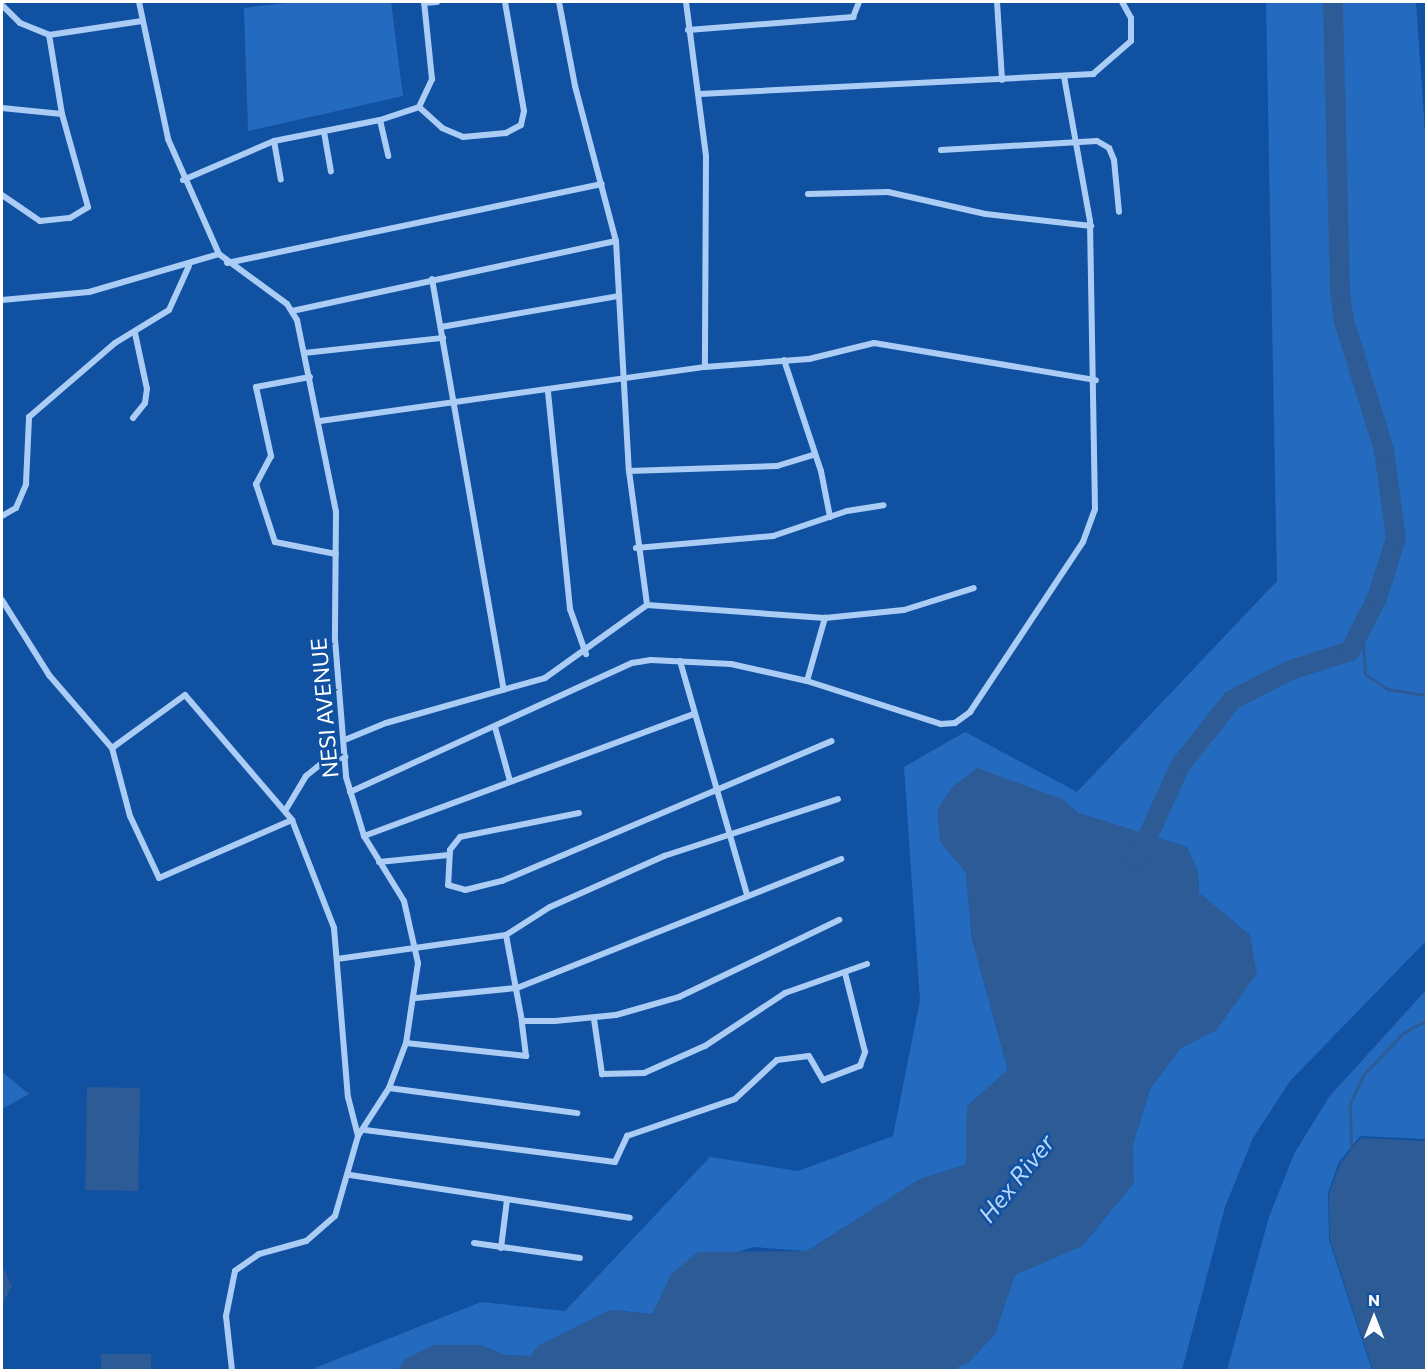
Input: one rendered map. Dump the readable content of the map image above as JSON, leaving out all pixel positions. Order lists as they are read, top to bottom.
{
  "streets": {
    "street": ["NESI AVENUE"]
  },
  "water": ["Hex River"],
  "north": "top"
}
